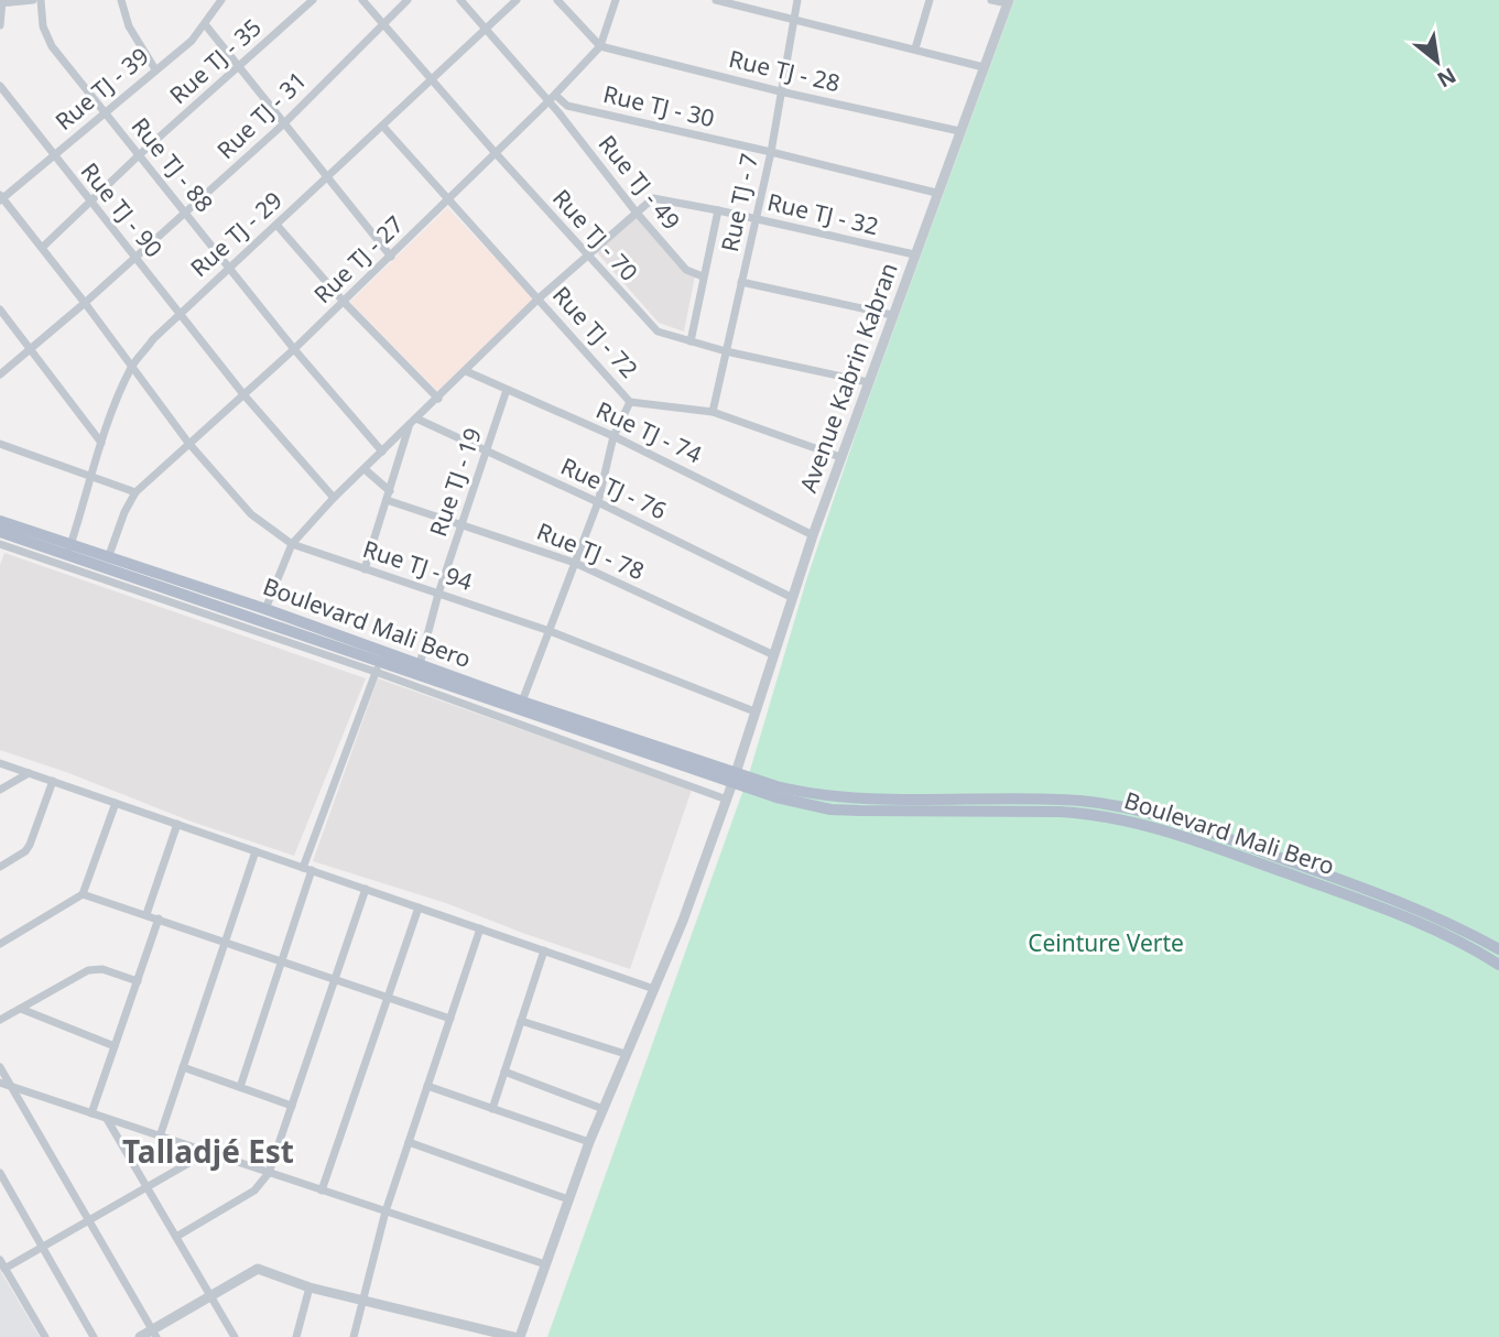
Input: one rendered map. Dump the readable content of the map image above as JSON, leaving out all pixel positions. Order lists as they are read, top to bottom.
{
  "streets": {
    "main road": ["Boulevard Mali Bero"],
    "street": [
      "Rue TJ - 35",
      "Rue TJ - 28",
      "Rue TJ - 39",
      "Rue TJ - 30",
      "Rue TJ - 31",
      "Rue TJ - 88",
      "Rue TJ - 49",
      "Rue TJ - 7",
      "Rue TJ - 90",
      "Rue TJ - 32",
      "Rue TJ - 29",
      "Rue TJ - 70",
      "Rue TJ - 27",
      "Rue TJ - 72",
      "Avenue Kabrin Kabran",
      "Rue TJ - 74",
      "Rue TJ - 19",
      "Rue TJ - 76",
      "Rue TJ - 78",
      "Rue TJ - 94"
    ]
  },
  "crossings": [
    ["Rue TJ - 35", "Rue TJ - 88"],
    ["Rue TJ - 35", "Rue TJ - 90"],
    ["Rue TJ - 35", "Rue TJ - 94"],
    ["Rue TJ - 28", "Rue TJ - 7"],
    ["Rue TJ - 28", "Rue TJ - 27"],
    ["Rue TJ - 28", "Avenue Kabrin Kabran"],
    ["Rue TJ - 39", "Rue TJ - 88"],
    ["Rue TJ - 39", "Rue TJ - 90"],
    ["Rue TJ - 39", "Rue TJ - 94"],
    ["Rue TJ - 30", "Rue TJ - 49"],
    ["Rue TJ - 30", "Rue TJ - 7"],
    ["Rue TJ - 30", "Rue TJ - 27"],
    ["Rue TJ - 30", "Avenue Kabrin Kabran"],
    ["Rue TJ - 31", "Rue TJ - 88"],
    ["Rue TJ - 31", "Rue TJ - 90"],
    ["Rue TJ - 31", "Rue TJ - 70"],
    ["Rue TJ - 31", "Rue TJ - 94"],
    ["Rue TJ - 88", "Rue TJ - 29"],
    ["Rue TJ - 88", "Rue TJ - 27"],
    ["Rue TJ - 49", "Rue TJ - 32"],
    ["Rue TJ - 49", "Rue TJ - 29"],
    ["Rue TJ - 49", "Rue TJ - 27"],
    ["Rue TJ - 7", "Rue TJ - 32"],
    ["Rue TJ - 7", "Rue TJ - 70"],
    ["Rue TJ - 7", "Rue TJ - 72"],
    ["Rue TJ - 90", "Rue TJ - 29"],
    ["Rue TJ - 90", "Rue TJ - 27"],
    ["Rue TJ - 32", "Avenue Kabrin Kabran"],
    ["Rue TJ - 29", "Rue TJ - 70"],
    ["Rue TJ - 29", "Rue TJ - 72"],
    ["Rue TJ - 29", "Rue TJ - 94"],
    ["Rue TJ - 29", "Boulevard Mali Bero"],
    ["Rue TJ - 70", "Rue TJ - 27"],
    ["Rue TJ - 70", "Avenue Kabrin Kabran"],
    ["Rue TJ - 27", "Rue TJ - 72"],
    ["Rue TJ - 27", "Rue TJ - 94"],
    ["Rue TJ - 27", "Boulevard Mali Bero"],
    ["Rue TJ - 72", "Avenue Kabrin Kabran"],
    ["Avenue Kabrin Kabran", "Rue TJ - 74"],
    ["Avenue Kabrin Kabran", "Rue TJ - 76"],
    ["Avenue Kabrin Kabran", "Rue TJ - 78"],
    ["Avenue Kabrin Kabran", "Rue TJ - 94"],
    ["Rue TJ - 74", "Rue TJ - 19"],
    ["Rue TJ - 19", "Rue TJ - 76"],
    ["Rue TJ - 19", "Rue TJ - 78"],
    ["Rue TJ - 19", "Rue TJ - 94"],
    ["Rue TJ - 19", "Boulevard Mali Bero"]
  ],
  "districts": ["Talladjé Est"],
  "parks": ["Ceinture Verte"],
  "north": "bottom right"
}
